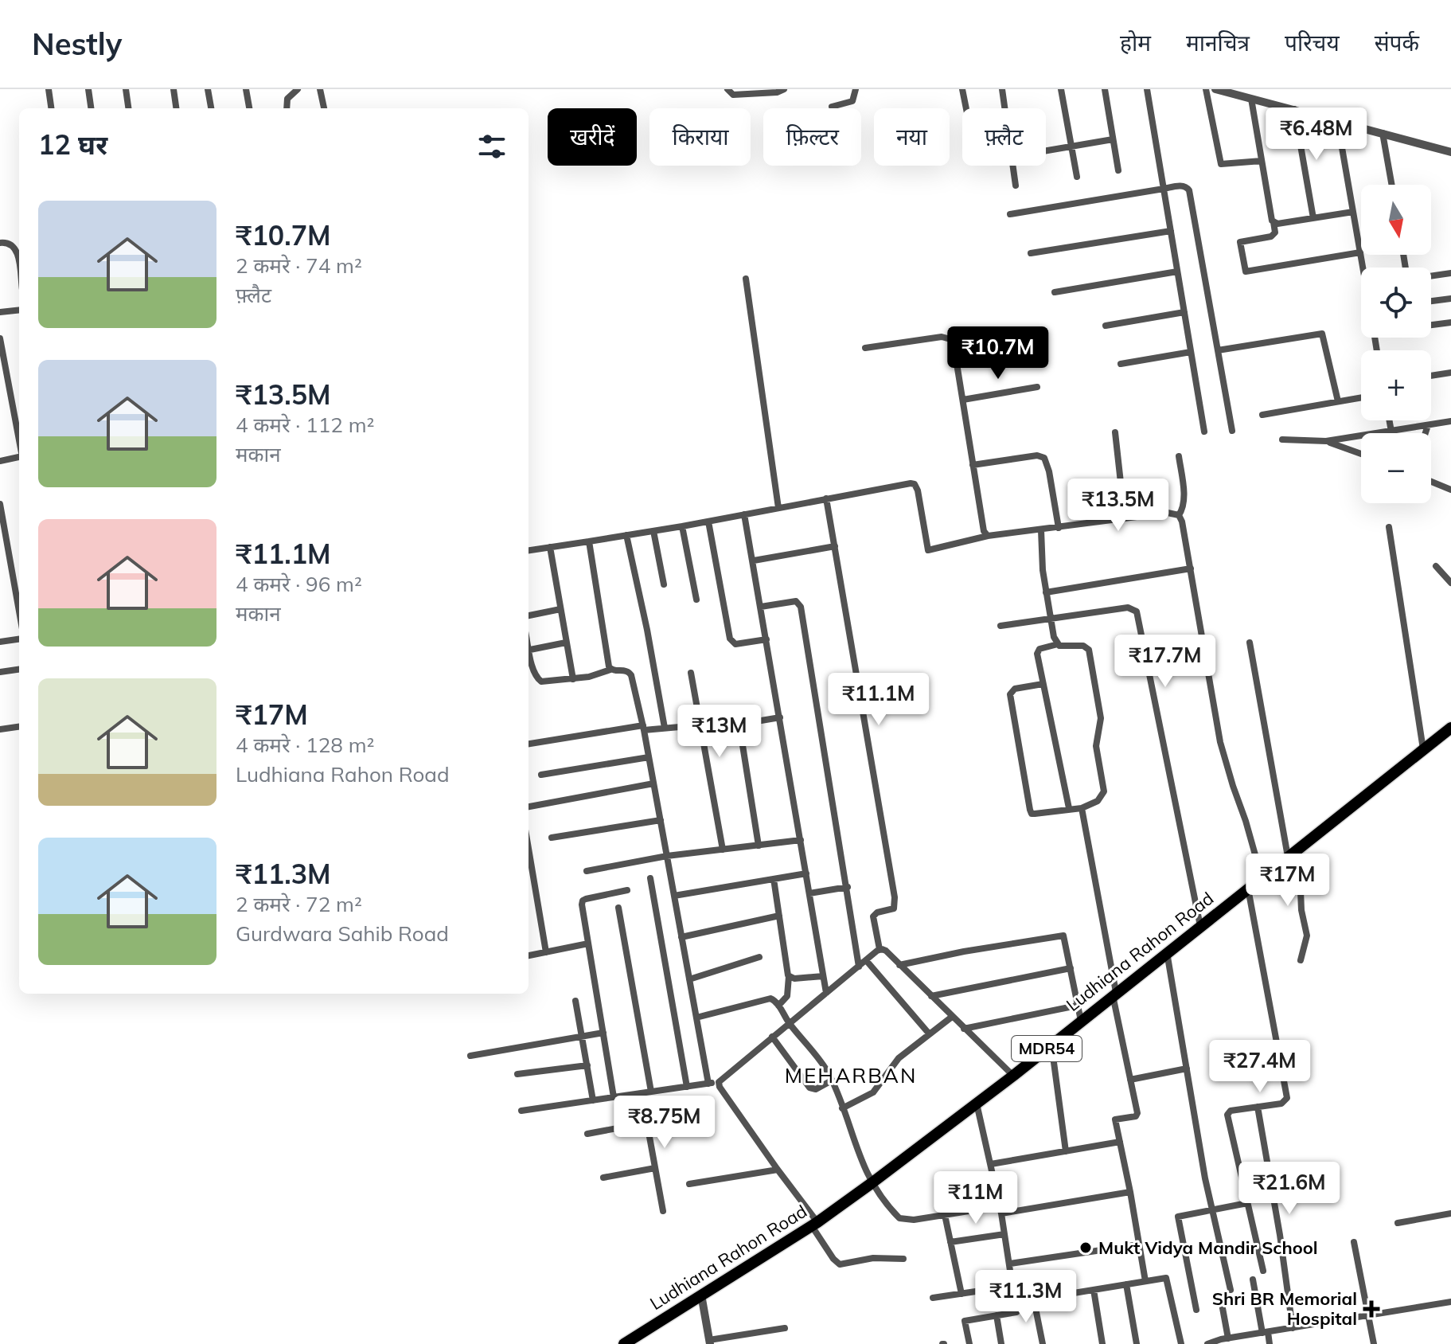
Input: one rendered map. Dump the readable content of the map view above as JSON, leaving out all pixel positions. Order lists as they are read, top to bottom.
{
  "streets": {
    "main road": ["Ludhiana Rahon Road", "MDR54"]
  },
  "districts": ["MEHARBAN"],
  "places": {
    "other": ["Mukt Vidya Mandir School"],
    "health": ["Shri BR Memorial Hospital"]
  },
  "north": "bottom",
  "page": {
    "header": "Nestly",
    "nav": [
      "होम",
      "मानचित्र",
      "परिचय",
      "संपर्क"
    ],
    "price": [
      "₹6.48M",
      "₹10.7M",
      "₹13.5M",
      "₹17.7M",
      "₹11.1M",
      "₹13M",
      "₹17M",
      "₹27.4M",
      "₹8.75M",
      "₹21.6M",
      "₹11M",
      "₹11.3M"
    ],
    "chip": [
      "खरीदें",
      "किराया",
      "फ़िल्टर",
      "नया",
      "फ़्लैट"
    ],
    "heading": "12 घर",
    "map_buttons": ["+", "−"],
    "list": [
      {
        "name": "₹10.7M",
        "note": "2 कमरे · 74 m² · फ़्लैट"
      },
      {
        "name": "₹13.5M",
        "note": "4 कमरे · 112 m² · मकान"
      },
      {
        "name": "₹11.1M",
        "note": "4 कमरे · 96 m² · मकान"
      },
      {
        "name": "₹17M",
        "note": "4 कमरे · 128 m² · Ludhiana Rahon Road"
      },
      {
        "name": "₹11.3M",
        "note": "2 कमरे · 72 m² · Gurdwara Sahib Road"
      }
    ]
  }
}
